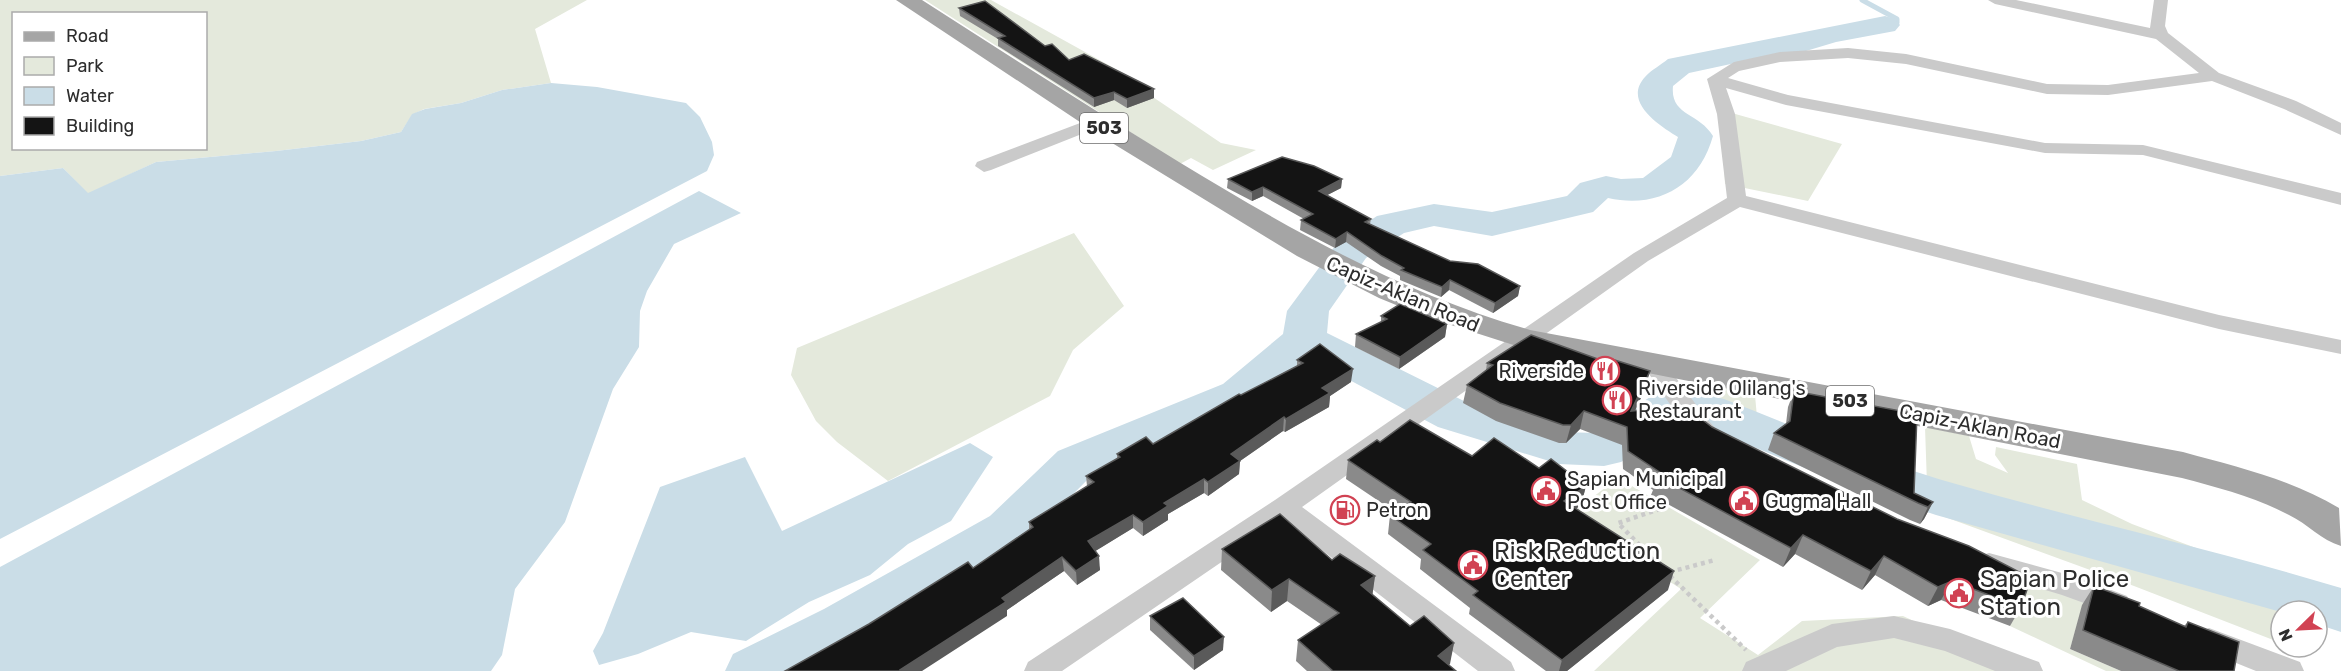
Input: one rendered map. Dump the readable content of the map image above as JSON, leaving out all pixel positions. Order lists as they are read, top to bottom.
{
  "streets": {
    "main road": ["503", "Capiz-Aklan Road"]
  },
  "places": {
    "restaurant": ["Riverside", "Riverside Olilang's Restaurant"],
    "public building": [
      "Sapian Municipal Post Office",
      "Gugma Hall",
      "Risk Reduction Center",
      "Sapian Police Station"
    ],
    "fuel station": ["Petron"]
  },
  "legend": [
    "Road",
    "Park",
    "Water",
    "Building"
  ],
  "north": "bottom left"
}
